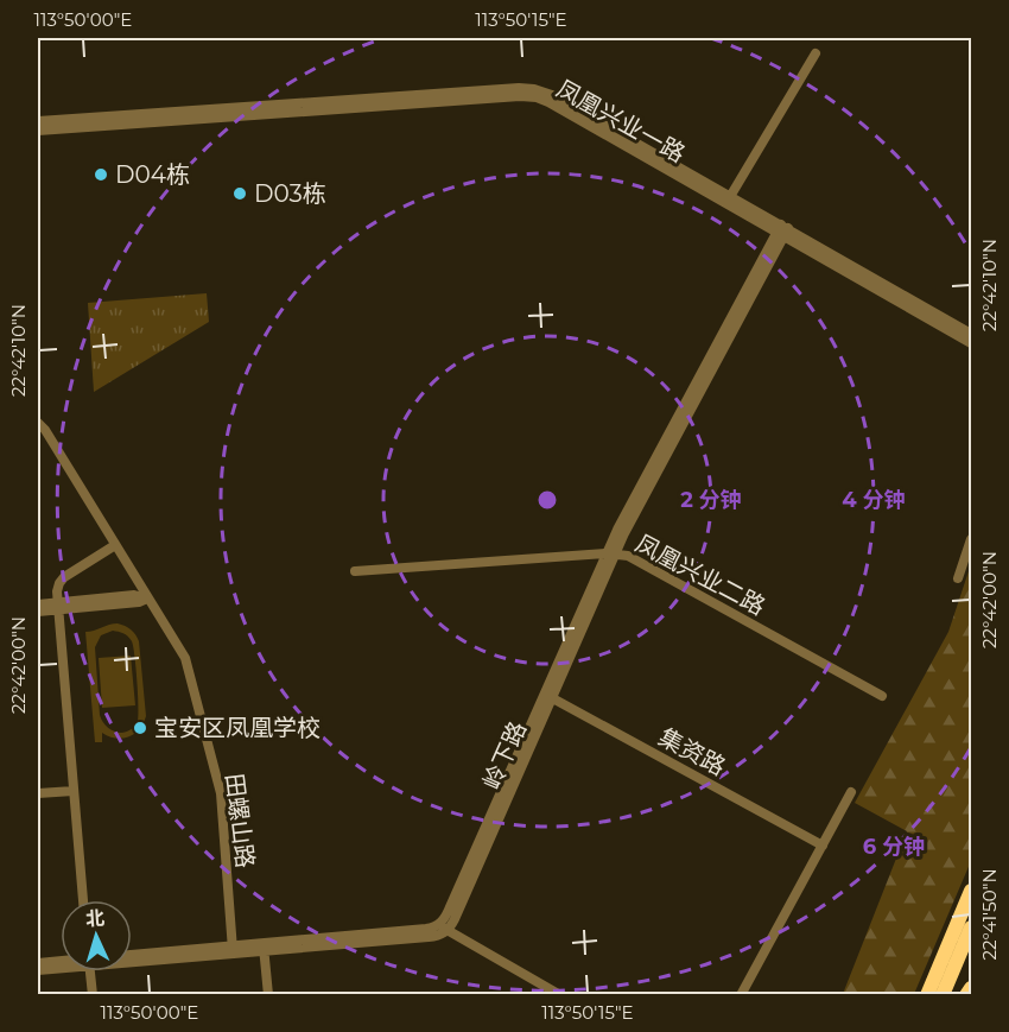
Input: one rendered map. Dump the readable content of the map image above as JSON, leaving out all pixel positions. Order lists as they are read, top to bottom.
{
  "streets": {
    "street": [
      "凤凰兴业一路",
      "凤凰兴业二路",
      "集资路",
      "岭下路",
      "田螺山路"
    ]
  },
  "crossings": [
    ["凤凰兴业一路", "岭下路"],
    ["凤凰兴业二路", "岭下路"],
    ["集资路", "岭下路"]
  ],
  "places": ["D04栋", "D03栋", "宝安区凤凰学校"],
  "north": "top",
  "coordinates": [
    "113°50'00\"E",
    "113°50'15\"E",
    "22°42'10\"N",
    "22°42'00\"N",
    "22°41'50\"N"
  ],
  "rings": ["2 分钟", "4 分钟", "6 分钟"]
}
